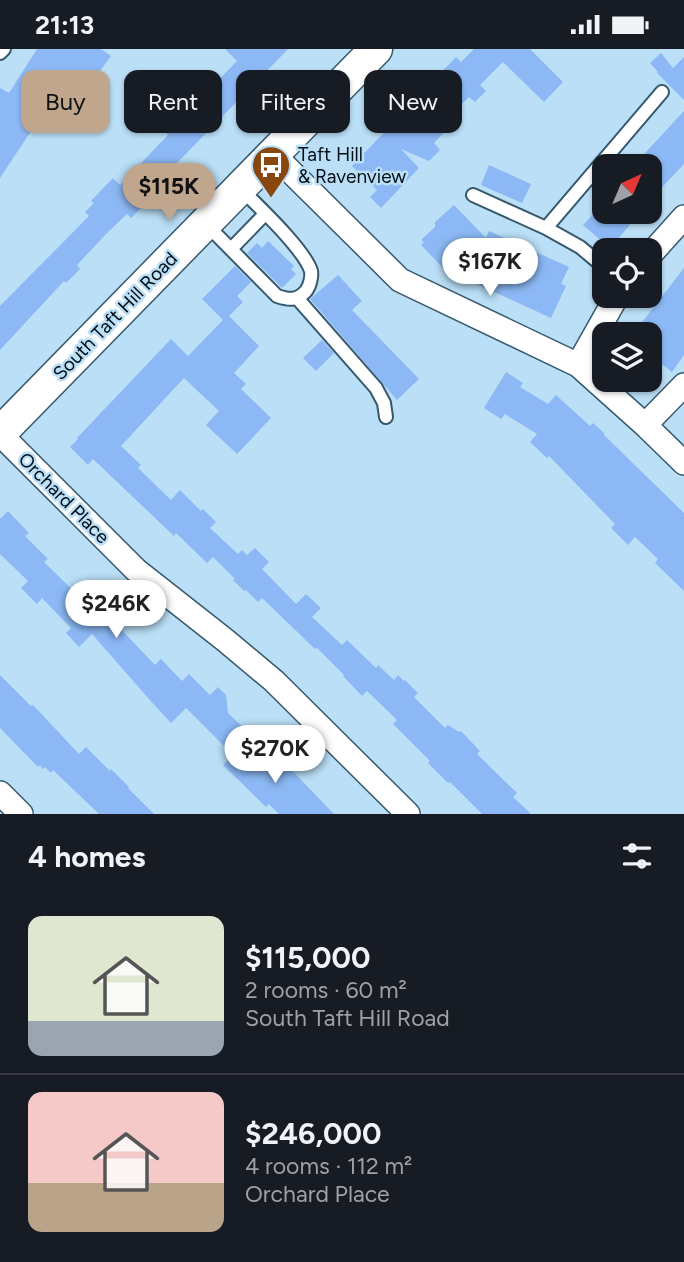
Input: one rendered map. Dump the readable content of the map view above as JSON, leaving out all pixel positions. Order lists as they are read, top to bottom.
{
  "streets": {
    "main road": ["South Taft Hill Road"],
    "street": ["Orchard Place"]
  },
  "crossings": [
    ["South Taft Hill Road", "Orchard Place"]
  ],
  "places": {
    "bus stop": ["Taft Hill & Ravenview"]
  },
  "north": "top right",
  "page": {
    "status": "21:13",
    "chip": [
      "Buy",
      "Rent",
      "Filters",
      "New"
    ],
    "price": [
      "$115K",
      "$167K",
      "$246K",
      "$270K"
    ],
    "heading": "4 homes",
    "list": [
      {
        "name": "$115,000",
        "note": "2 rooms · 60 m² · South Taft Hill Road"
      },
      {
        "name": "$246,000",
        "note": "4 rooms · 112 m² · Orchard Place"
      }
    ]
  }
}
